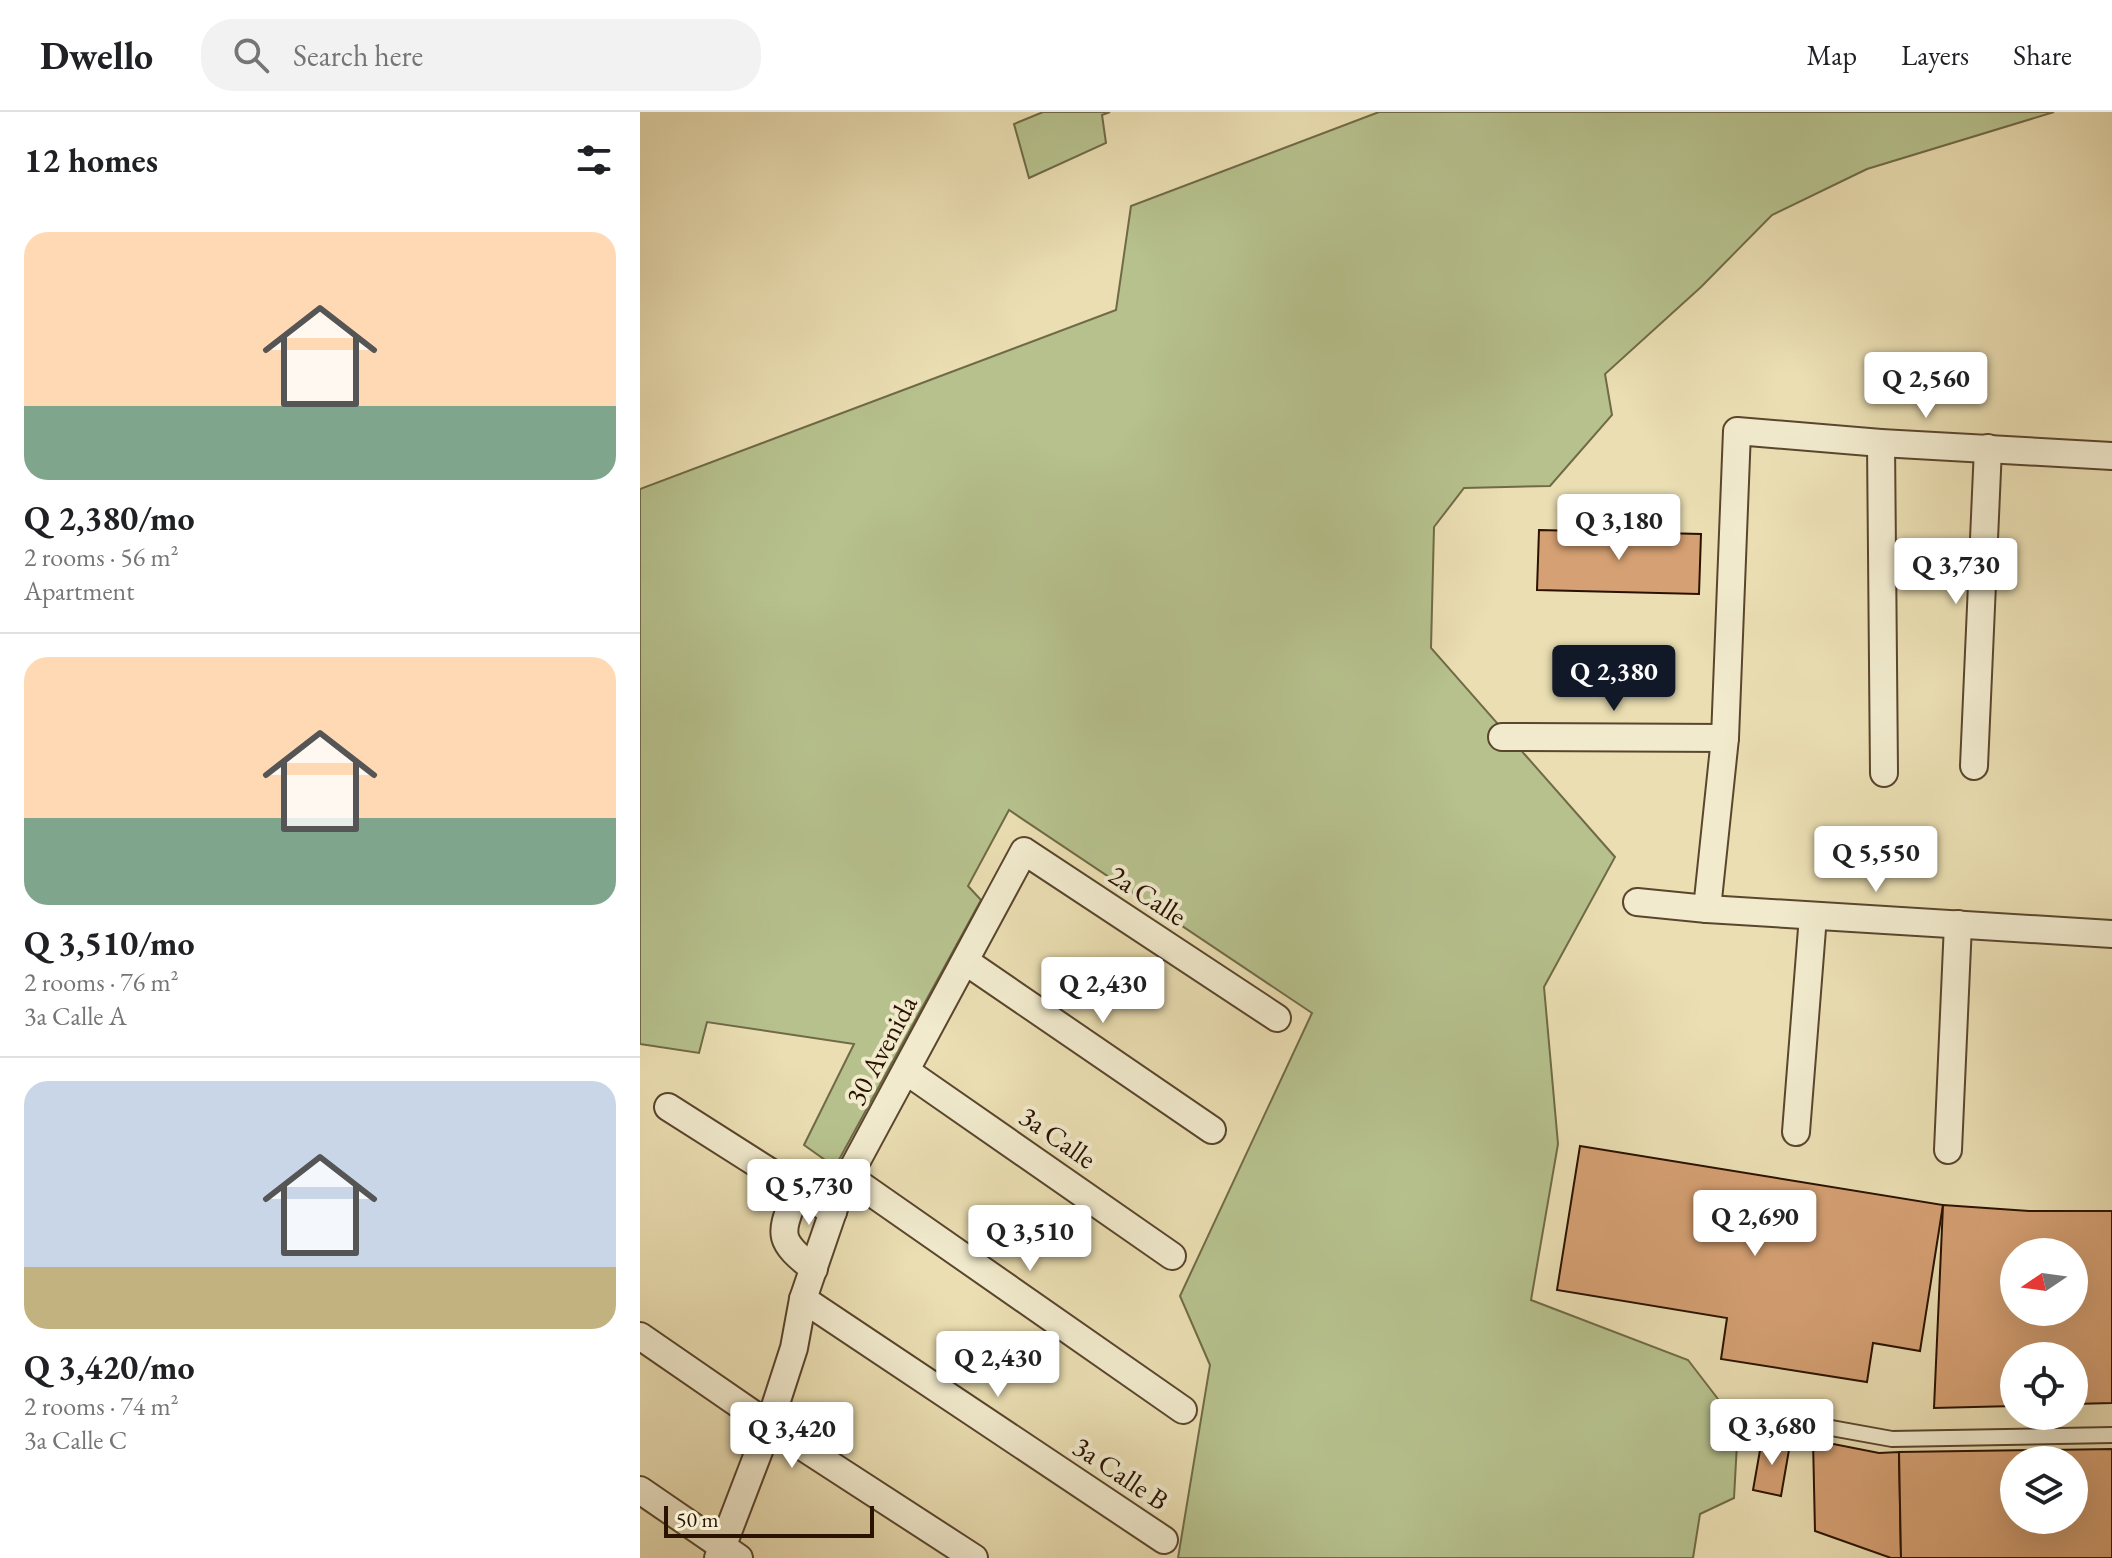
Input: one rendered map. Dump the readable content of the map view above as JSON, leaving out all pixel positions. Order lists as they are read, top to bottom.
{
  "streets": {
    "street": [
      "2a Calle",
      "30 Avenida",
      "3a Calle",
      "3a Calle B"
    ]
  },
  "crossings": [
    ["2a Calle", "30 Avenida"],
    ["30 Avenida", "3a Calle"],
    ["30 Avenida", "3a Calle B"]
  ],
  "scale_bar": "50 m",
  "north": "left",
  "page": {
    "header": "Dwello",
    "search": "Search here",
    "nav": ["Map", "Layers", "Share"],
    "heading": "12 homes",
    "list": [
      {
        "name": "Q 2,380/mo",
        "note": "2 rooms · 56 m² · Apartment"
      },
      {
        "name": "Q 3,510/mo",
        "note": "2 rooms · 76 m² · 3a Calle A"
      },
      {
        "name": "Q 3,420/mo",
        "note": "2 rooms · 74 m² · 3a Calle C"
      }
    ],
    "price": [
      "Q 2,560",
      "Q 3,180",
      "Q 3,730",
      "Q 2,380",
      "Q 5,550",
      "Q 2,430",
      "Q 5,730",
      "Q 2,690",
      "Q 3,510",
      "Q 2,430",
      "Q 3,680",
      "Q 3,420"
    ],
    "scale": "50 m"
  }
}
